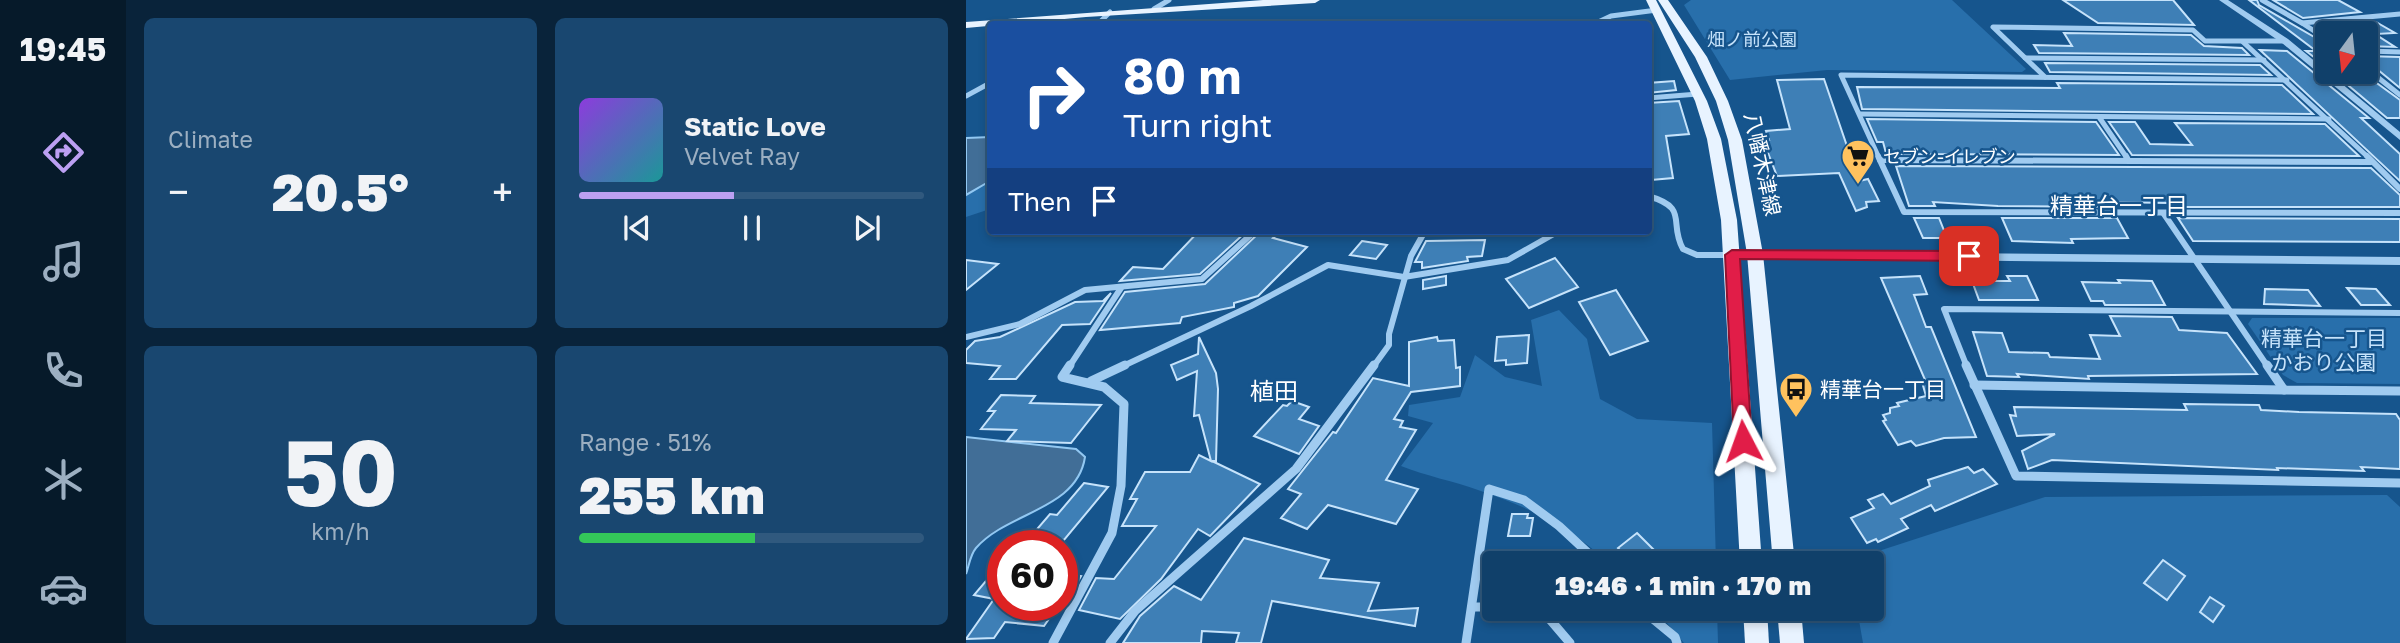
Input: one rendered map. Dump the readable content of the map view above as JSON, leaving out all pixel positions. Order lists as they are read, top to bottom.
{
  "streets": {
    "main road": ["八幡木津線"]
  },
  "districts": ["精華台一丁目", "植田"],
  "parks": ["畑ノ前公園", "精華台一丁目 かおり公園"],
  "places": {
    "supermarket": ["セブン-イレブン"],
    "bus stop": ["精華台一丁目"]
  },
  "north": "bottom",
  "page": {
    "tabs": "19:45",
    "tile": [
      "Climate",
      ["50", "km/h"],
      ["Range · 51%", "255 km"]
    ],
    "turn": ["80 m", "Turn right"],
    "song": ["Static Love", "Velvet Ray"],
    "heat": ["−", "20.5°", "+"],
    "then": "Then",
    "limit": "60",
    "trip": "19:46 · 1 min · 170 m"
  }
}
